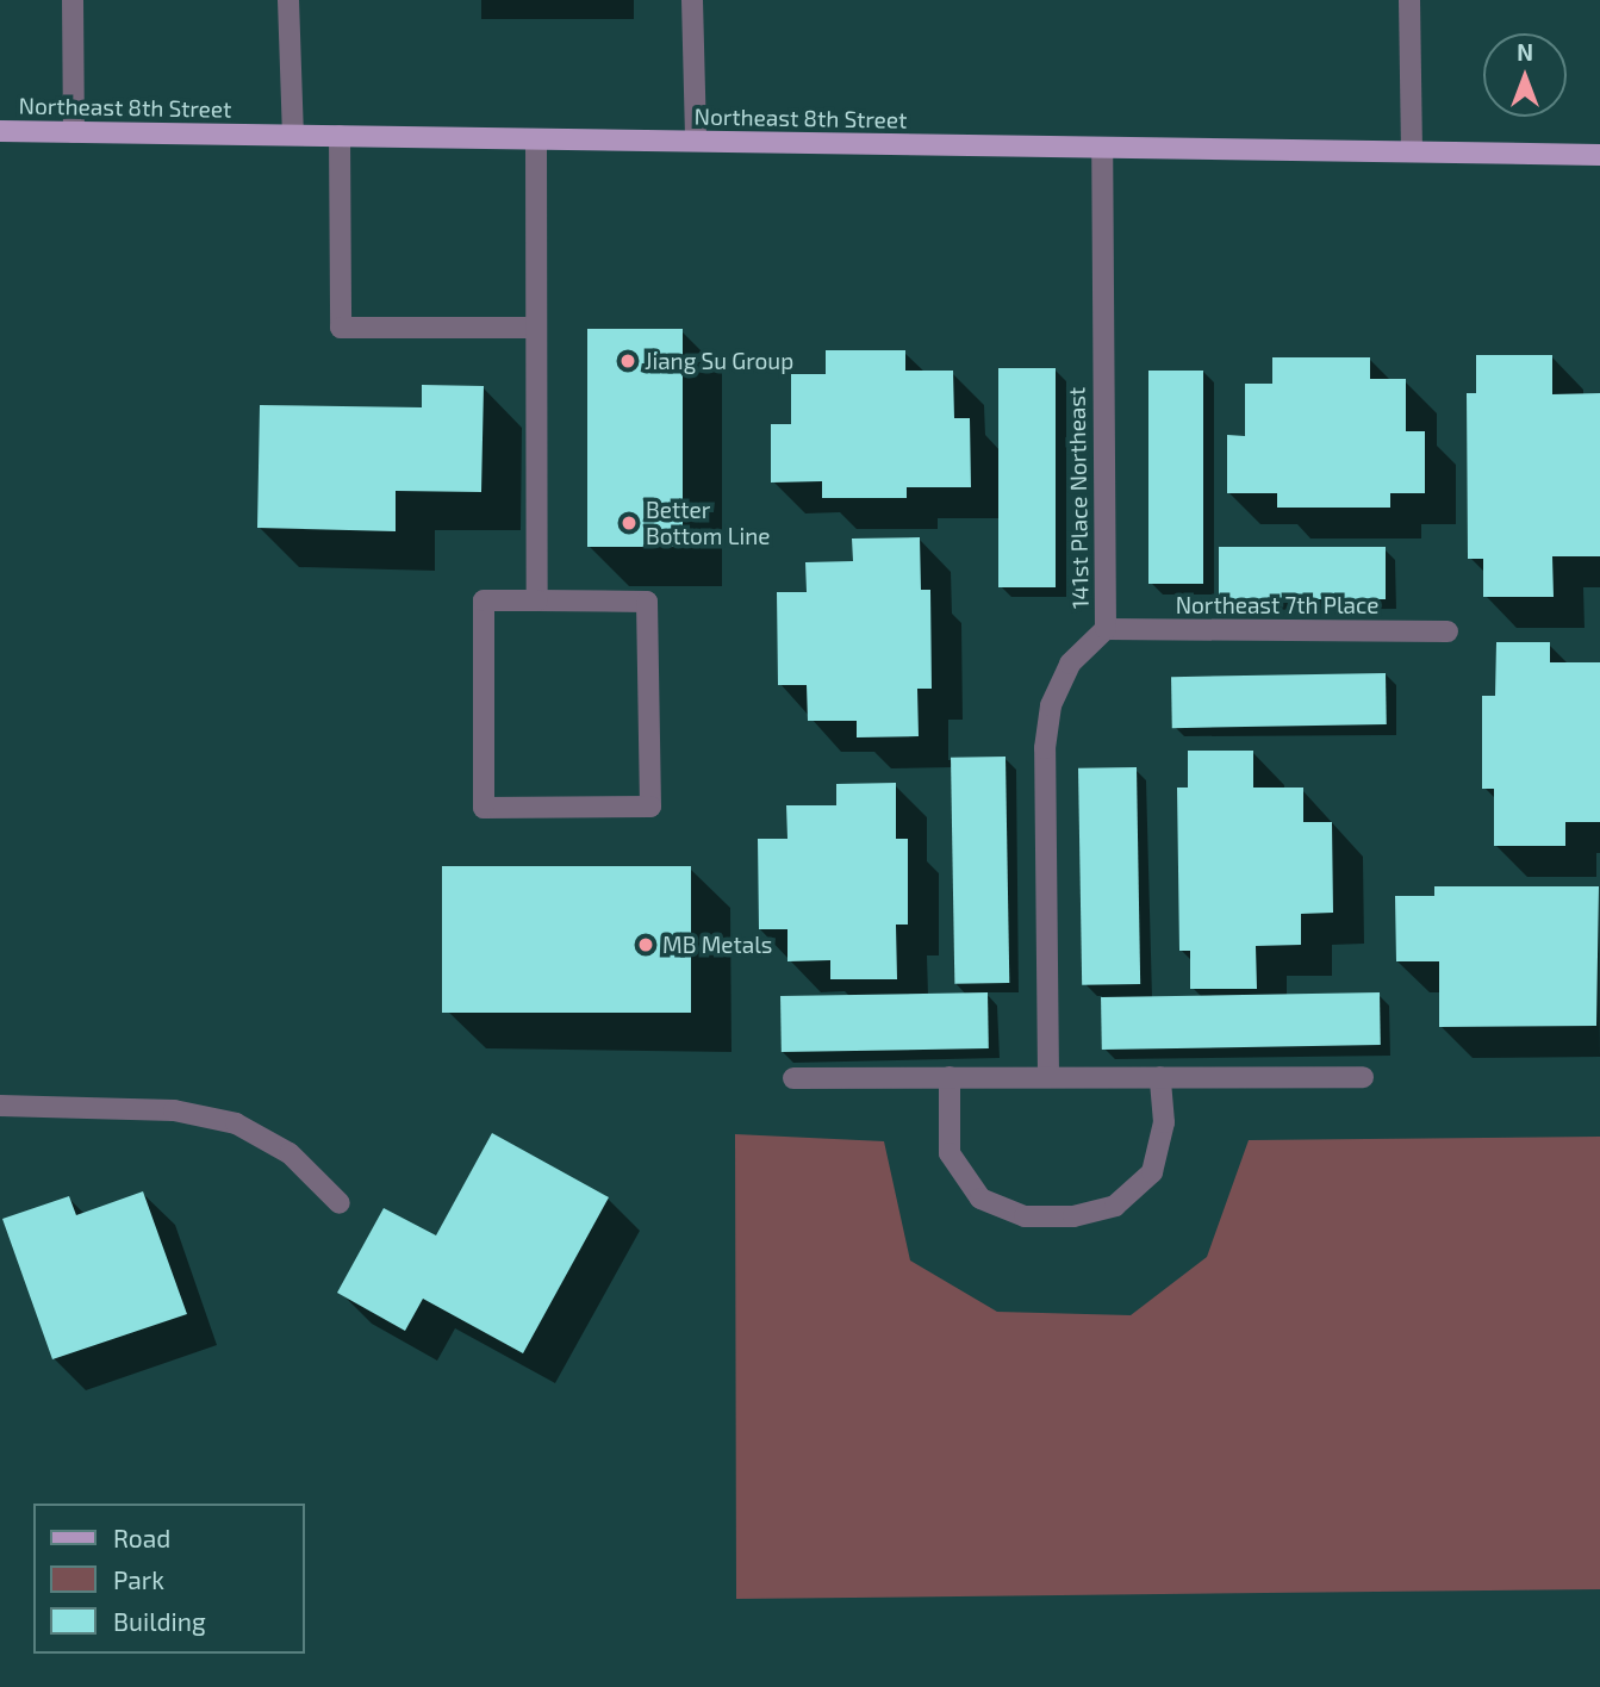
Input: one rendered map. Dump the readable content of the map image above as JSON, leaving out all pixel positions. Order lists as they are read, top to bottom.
{
  "streets": {
    "main road": ["Northeast 8th Street"],
    "lane": ["141st Place Northeast", "Northeast 7th Place"]
  },
  "crossings": [
    ["Northeast 8th Street", "141st Place Northeast"],
    ["141st Place Northeast", "Northeast 7th Place"]
  ],
  "places": ["Jiang Su Group", "Better Bottom Line", "MB Metals"],
  "legend": ["Road", "Park", "Building"],
  "north": "top"
}
